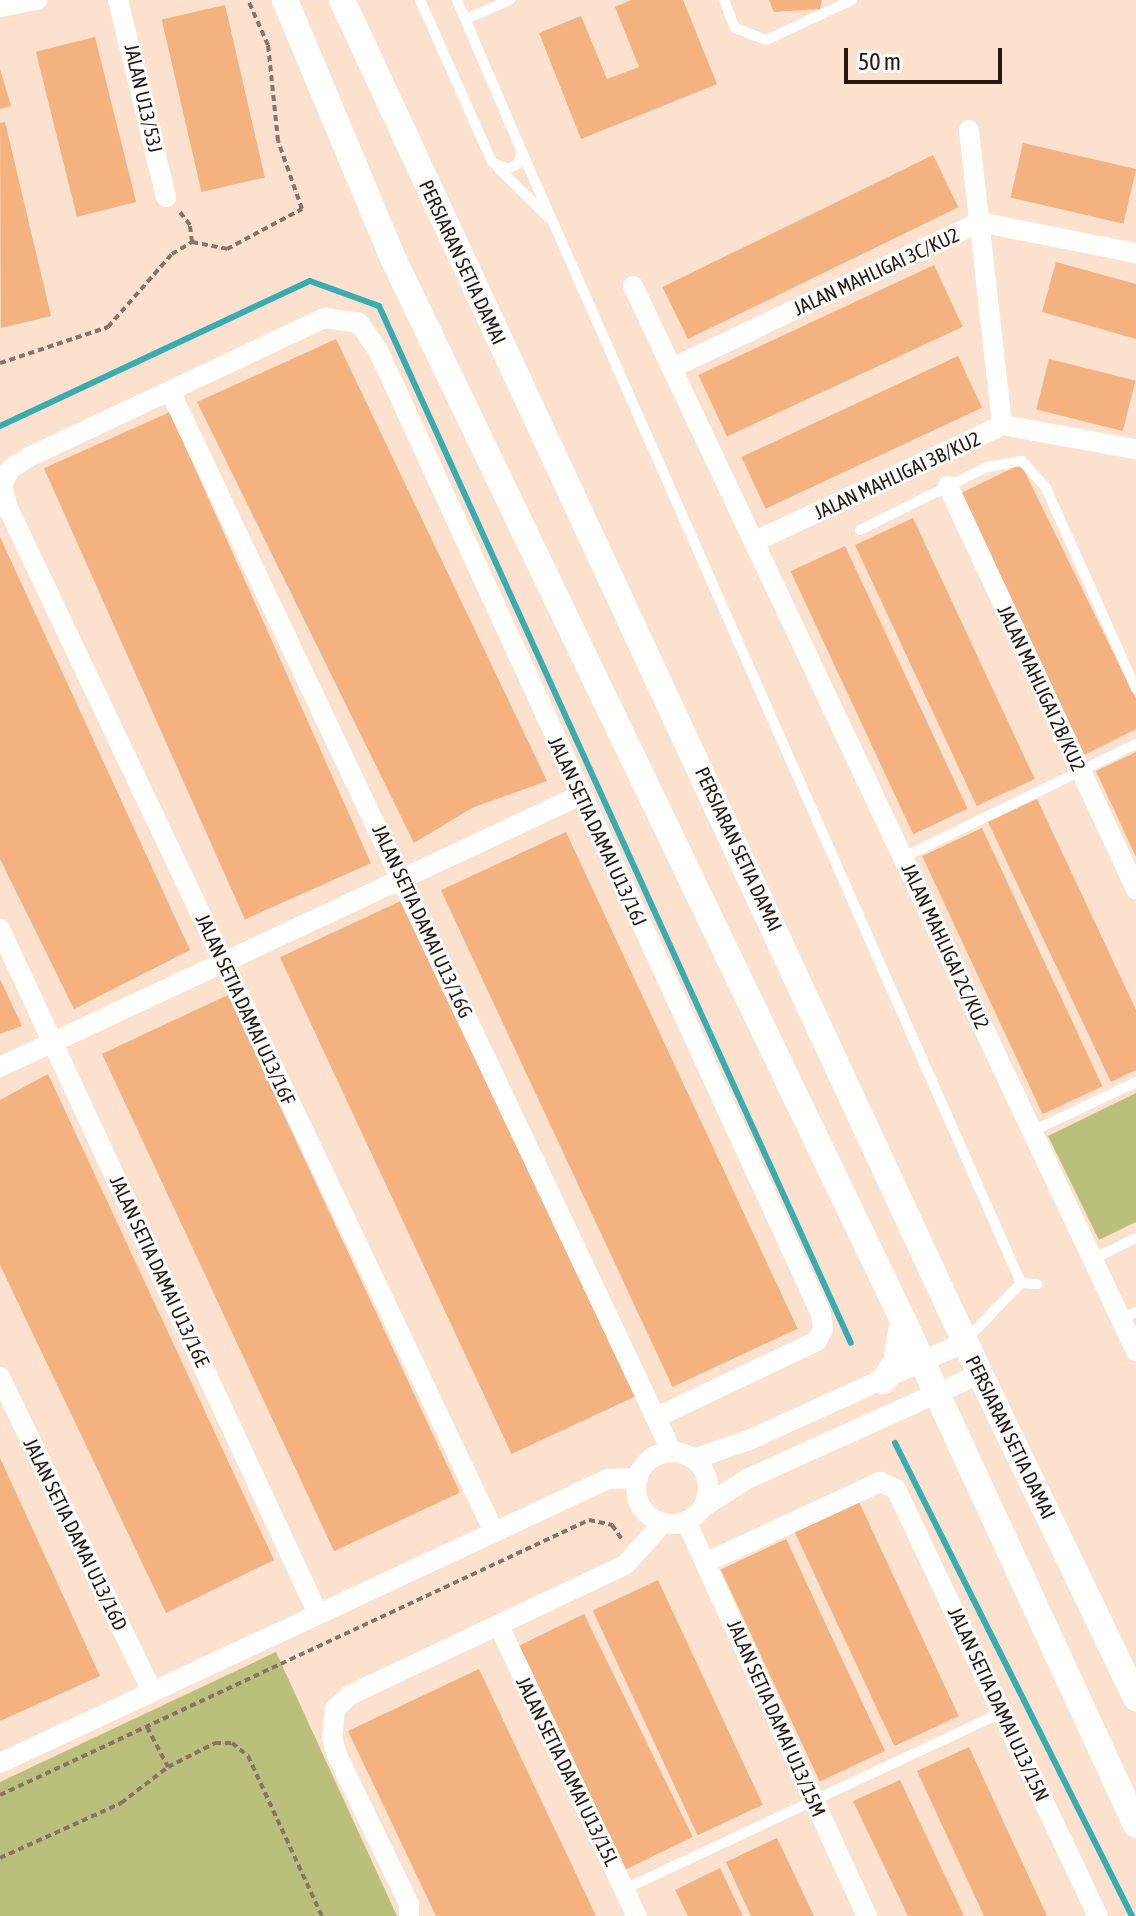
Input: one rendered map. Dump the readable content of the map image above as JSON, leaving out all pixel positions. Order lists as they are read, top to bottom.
{
  "streets": {
    "street": [
      "JALAN U13/53J",
      "PERSIARAN SETIA DAMAI",
      "JALAN MAHLIGAI 3C/KU2",
      "JALAN MAHLIGAI 3B/KU2",
      "JALAN MAHLIGAI 2B/KU2",
      "JALAN SETIA DAMAI U13/16J",
      "JALAN SETIA DAMAI U13/16G",
      "JALAN MAHLIGAI 2C/KU2",
      "JALAN SETIA DAMAI U13/16F",
      "JALAN SETIA DAMAI U13/16E",
      "JALAN SETIA DAMAI U13/16D",
      "JALAN SETIA DAMAI U13/15N",
      "JALAN SETIA DAMAI U13/15M",
      "JALAN SETIA DAMAI U13/15L"
    ]
  },
  "crossings": [
    ["JALAN MAHLIGAI 3C/KU2", "JALAN MAHLIGAI 2C/KU2"],
    ["JALAN MAHLIGAI 3B/KU2", "JALAN MAHLIGAI 2C/KU2"],
    ["JALAN SETIA DAMAI U13/16J", "JALAN SETIA DAMAI U13/16G"],
    ["JALAN SETIA DAMAI U13/16G", "JALAN SETIA DAMAI U13/15M"],
    ["JALAN SETIA DAMAI U13/15N", "JALAN SETIA DAMAI U13/15M"]
  ],
  "scale_bar": "50 m"
}
